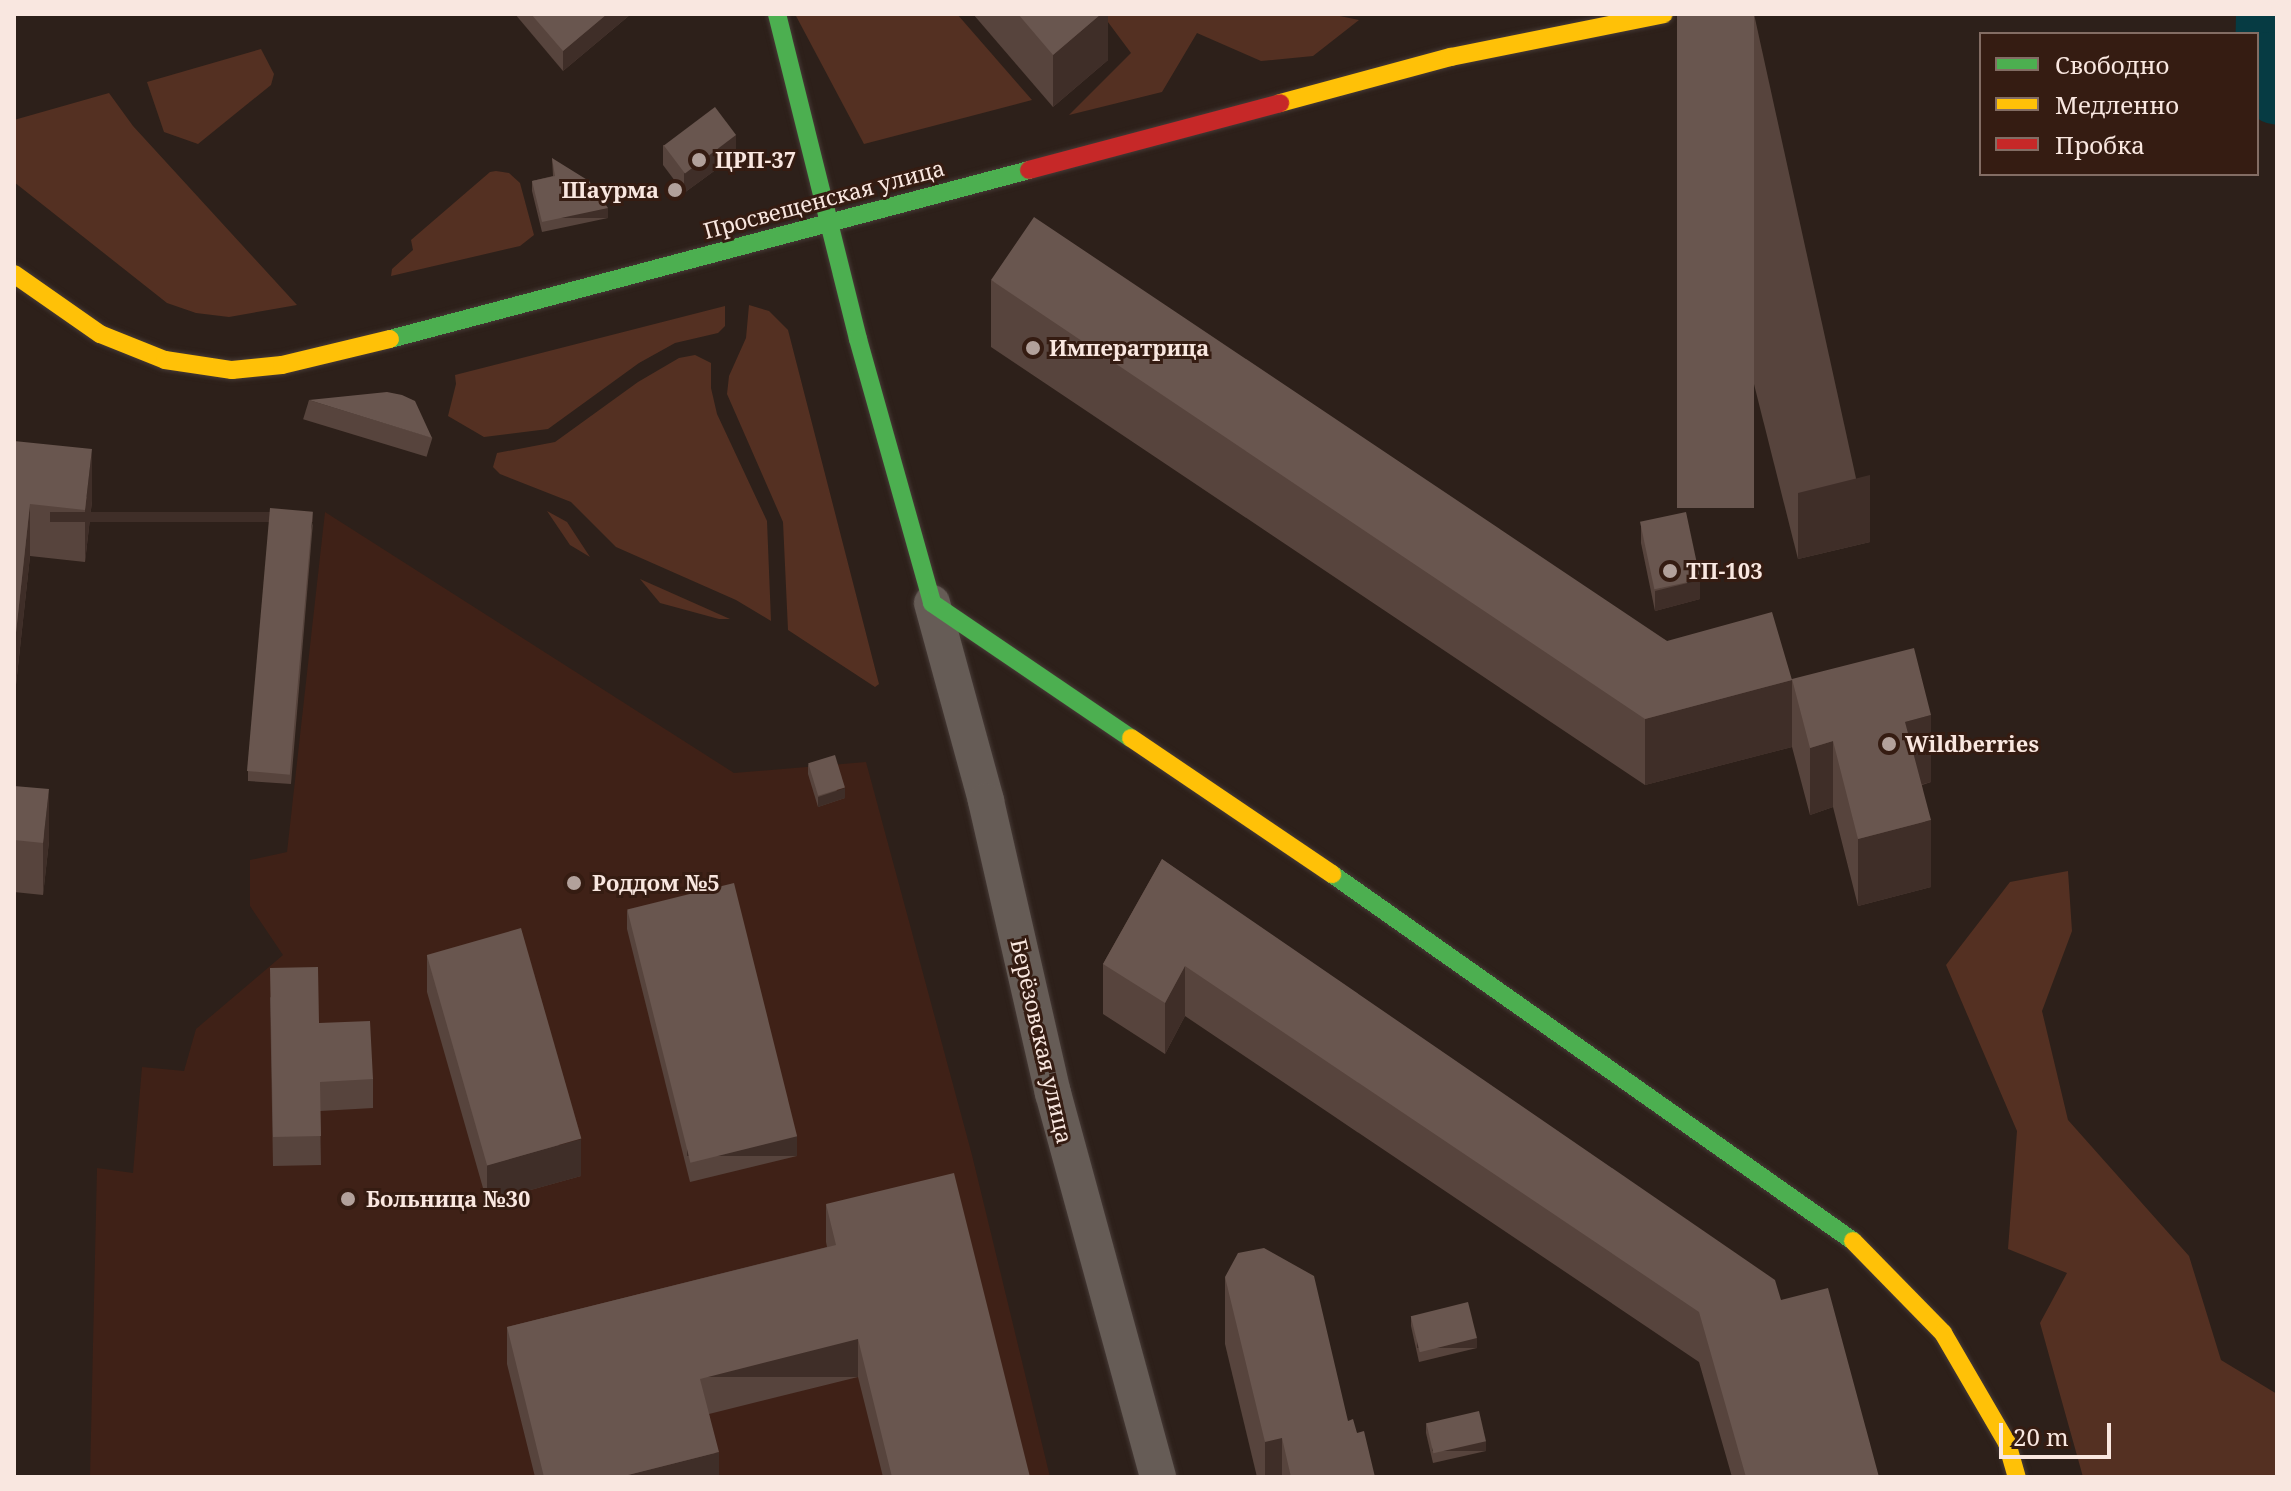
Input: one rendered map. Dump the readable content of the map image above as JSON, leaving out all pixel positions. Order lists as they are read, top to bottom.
{
  "streets": {
    "street": ["Просвещенская улица", "Берёзовская улица"]
  },
  "places": [
    "ЦРП-37",
    "Шаурма",
    "Императрица",
    "ТП-103",
    "Wildberries",
    "Роддом №5",
    "Больница №30"
  ],
  "legend": ["Свободно", "Медленно", "Пробка"],
  "scale_bar": "20 m"
}
